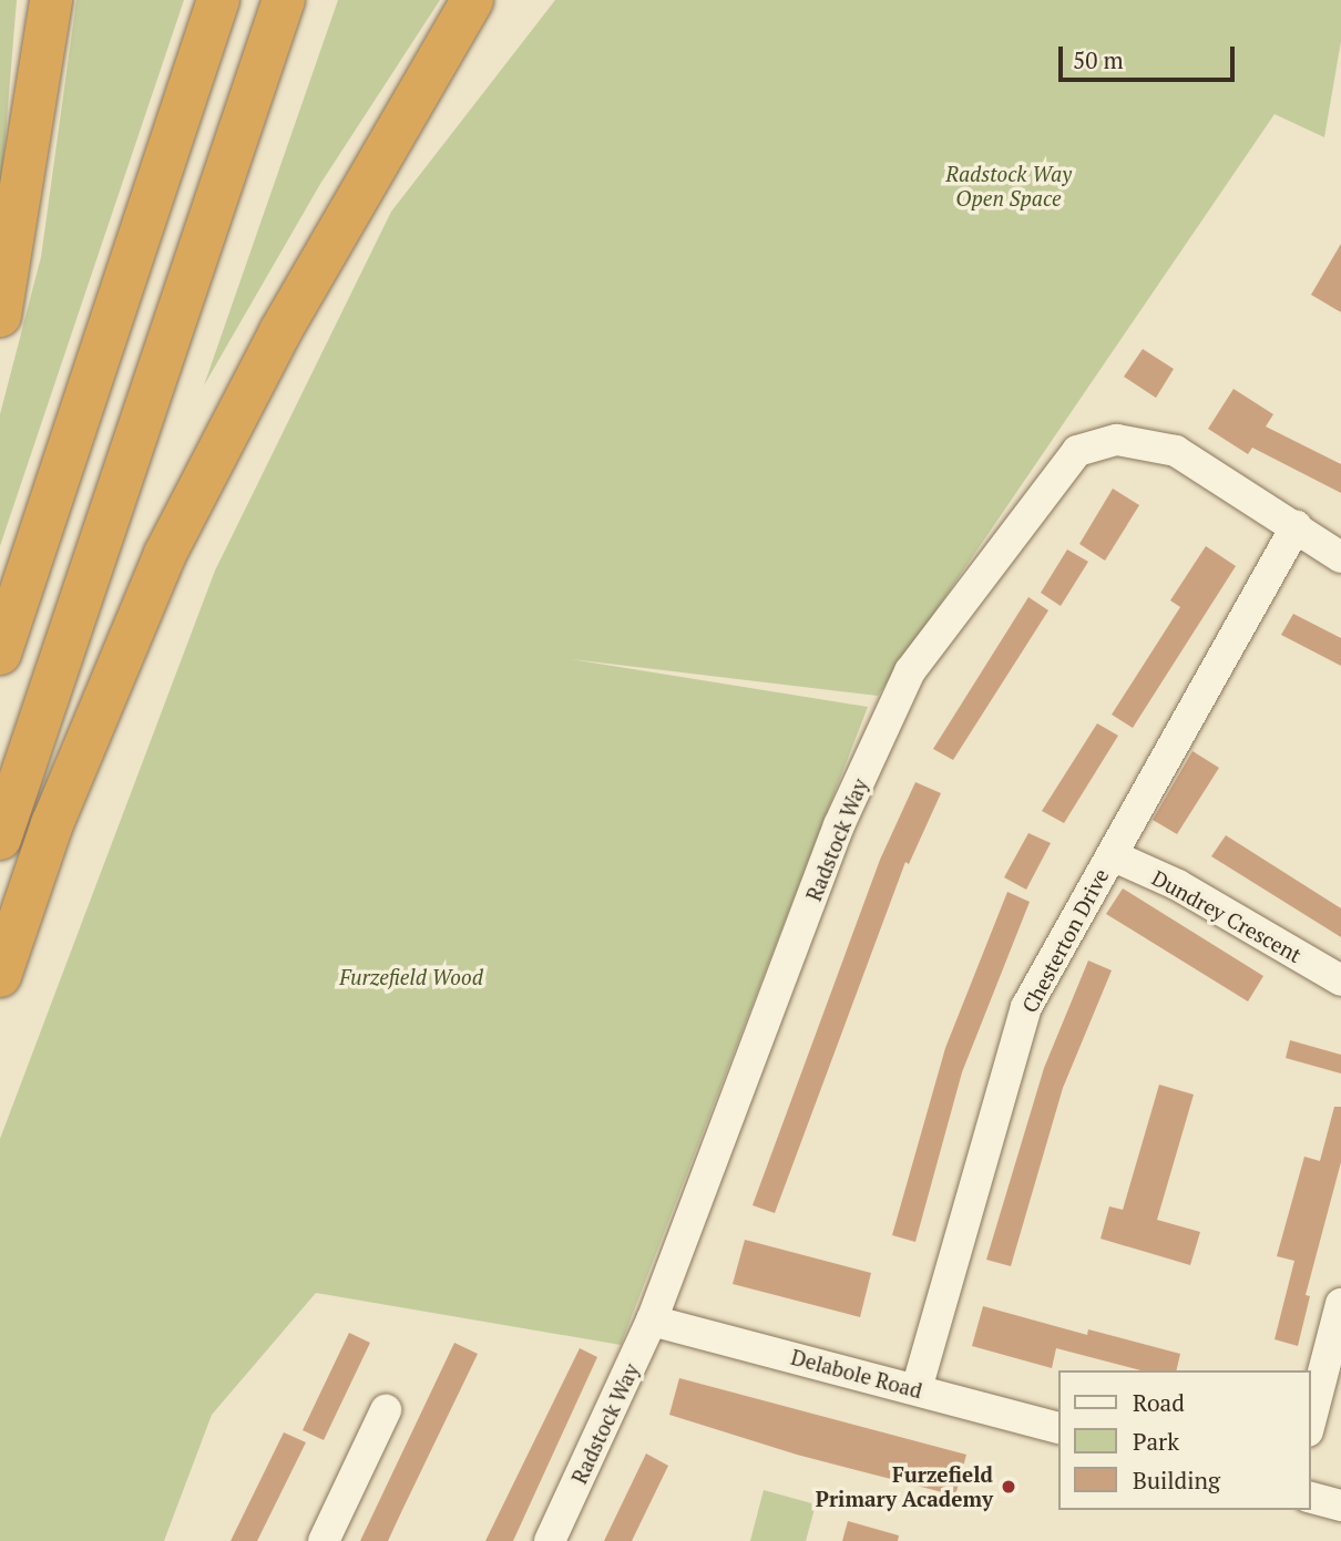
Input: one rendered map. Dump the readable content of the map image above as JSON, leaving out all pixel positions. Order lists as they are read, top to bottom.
{
  "streets": {
    "street": [
      "Radstock Way",
      "Dundrey Crescent",
      "Chesterton Drive",
      "Delabole Road"
    ]
  },
  "crossings": [
    ["Radstock Way", "Chesterton Drive"],
    ["Radstock Way", "Delabole Road"],
    ["Dundrey Crescent", "Chesterton Drive"],
    ["Chesterton Drive", "Delabole Road"]
  ],
  "parks": ["Radstock Way Open Space", "Furzefield Wood"],
  "places": ["Furzefield Primary Academy"],
  "legend": ["Road", "Park", "Building"],
  "scale_bar": "50 m"
}
